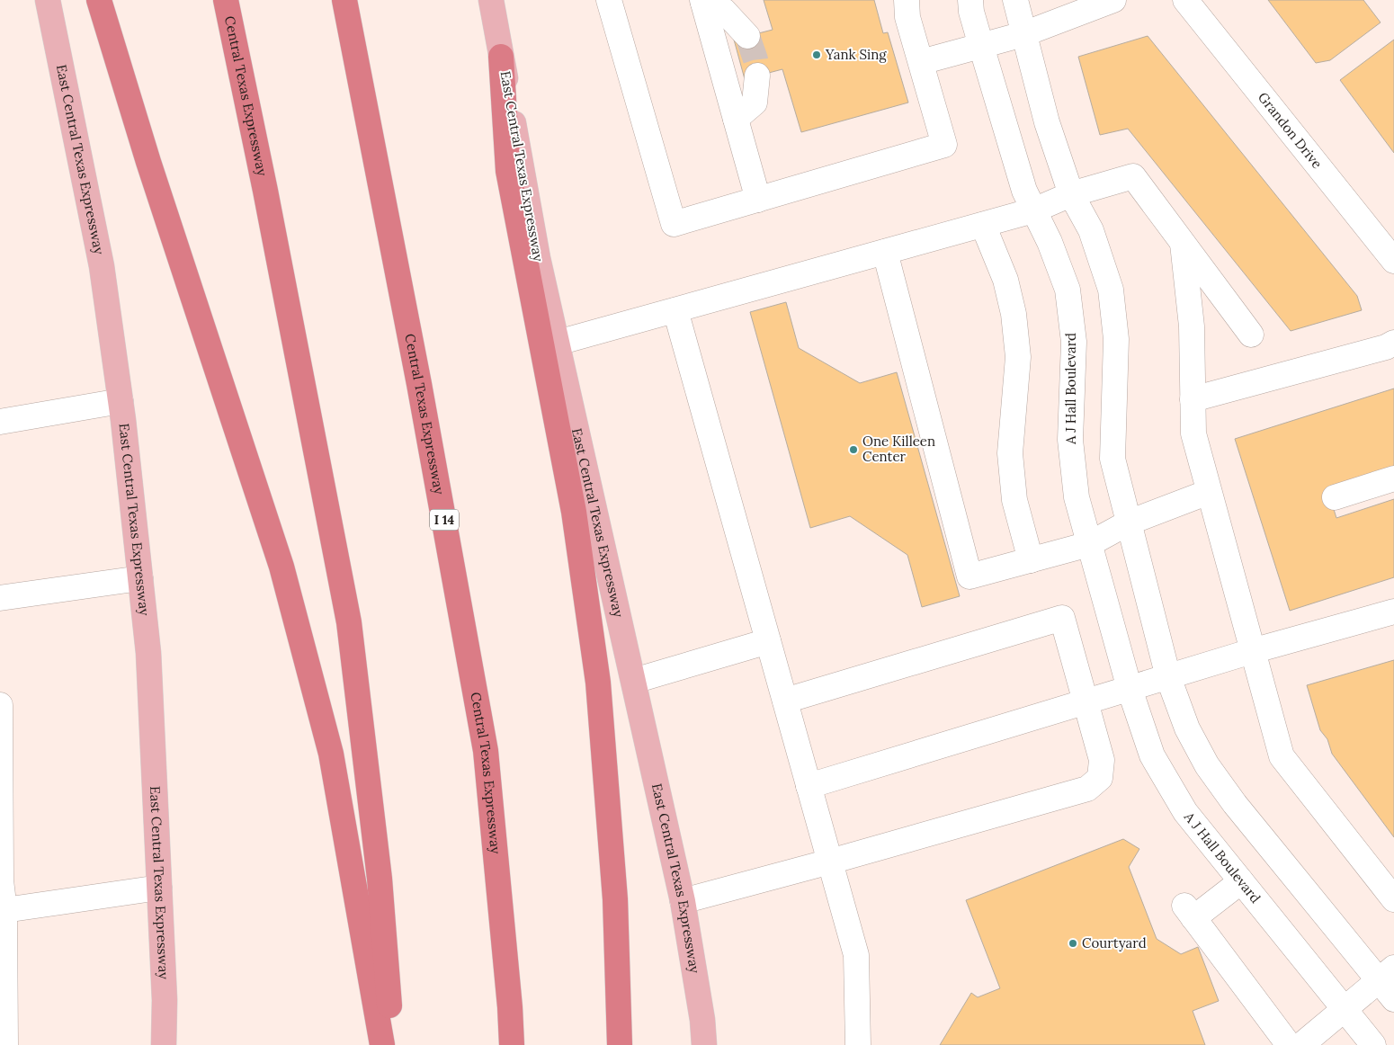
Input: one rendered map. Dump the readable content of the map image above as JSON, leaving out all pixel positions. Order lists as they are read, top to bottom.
{
  "streets": {
    "highway": ["Central Texas Expressway", "I 14"],
    "main road": ["East Central Texas Expressway"],
    "street": ["Grandon Drive", "A J Hall Boulevard"]
  },
  "places": ["Yank Sing", "One Killeen Center", "Courtyard"]
}
